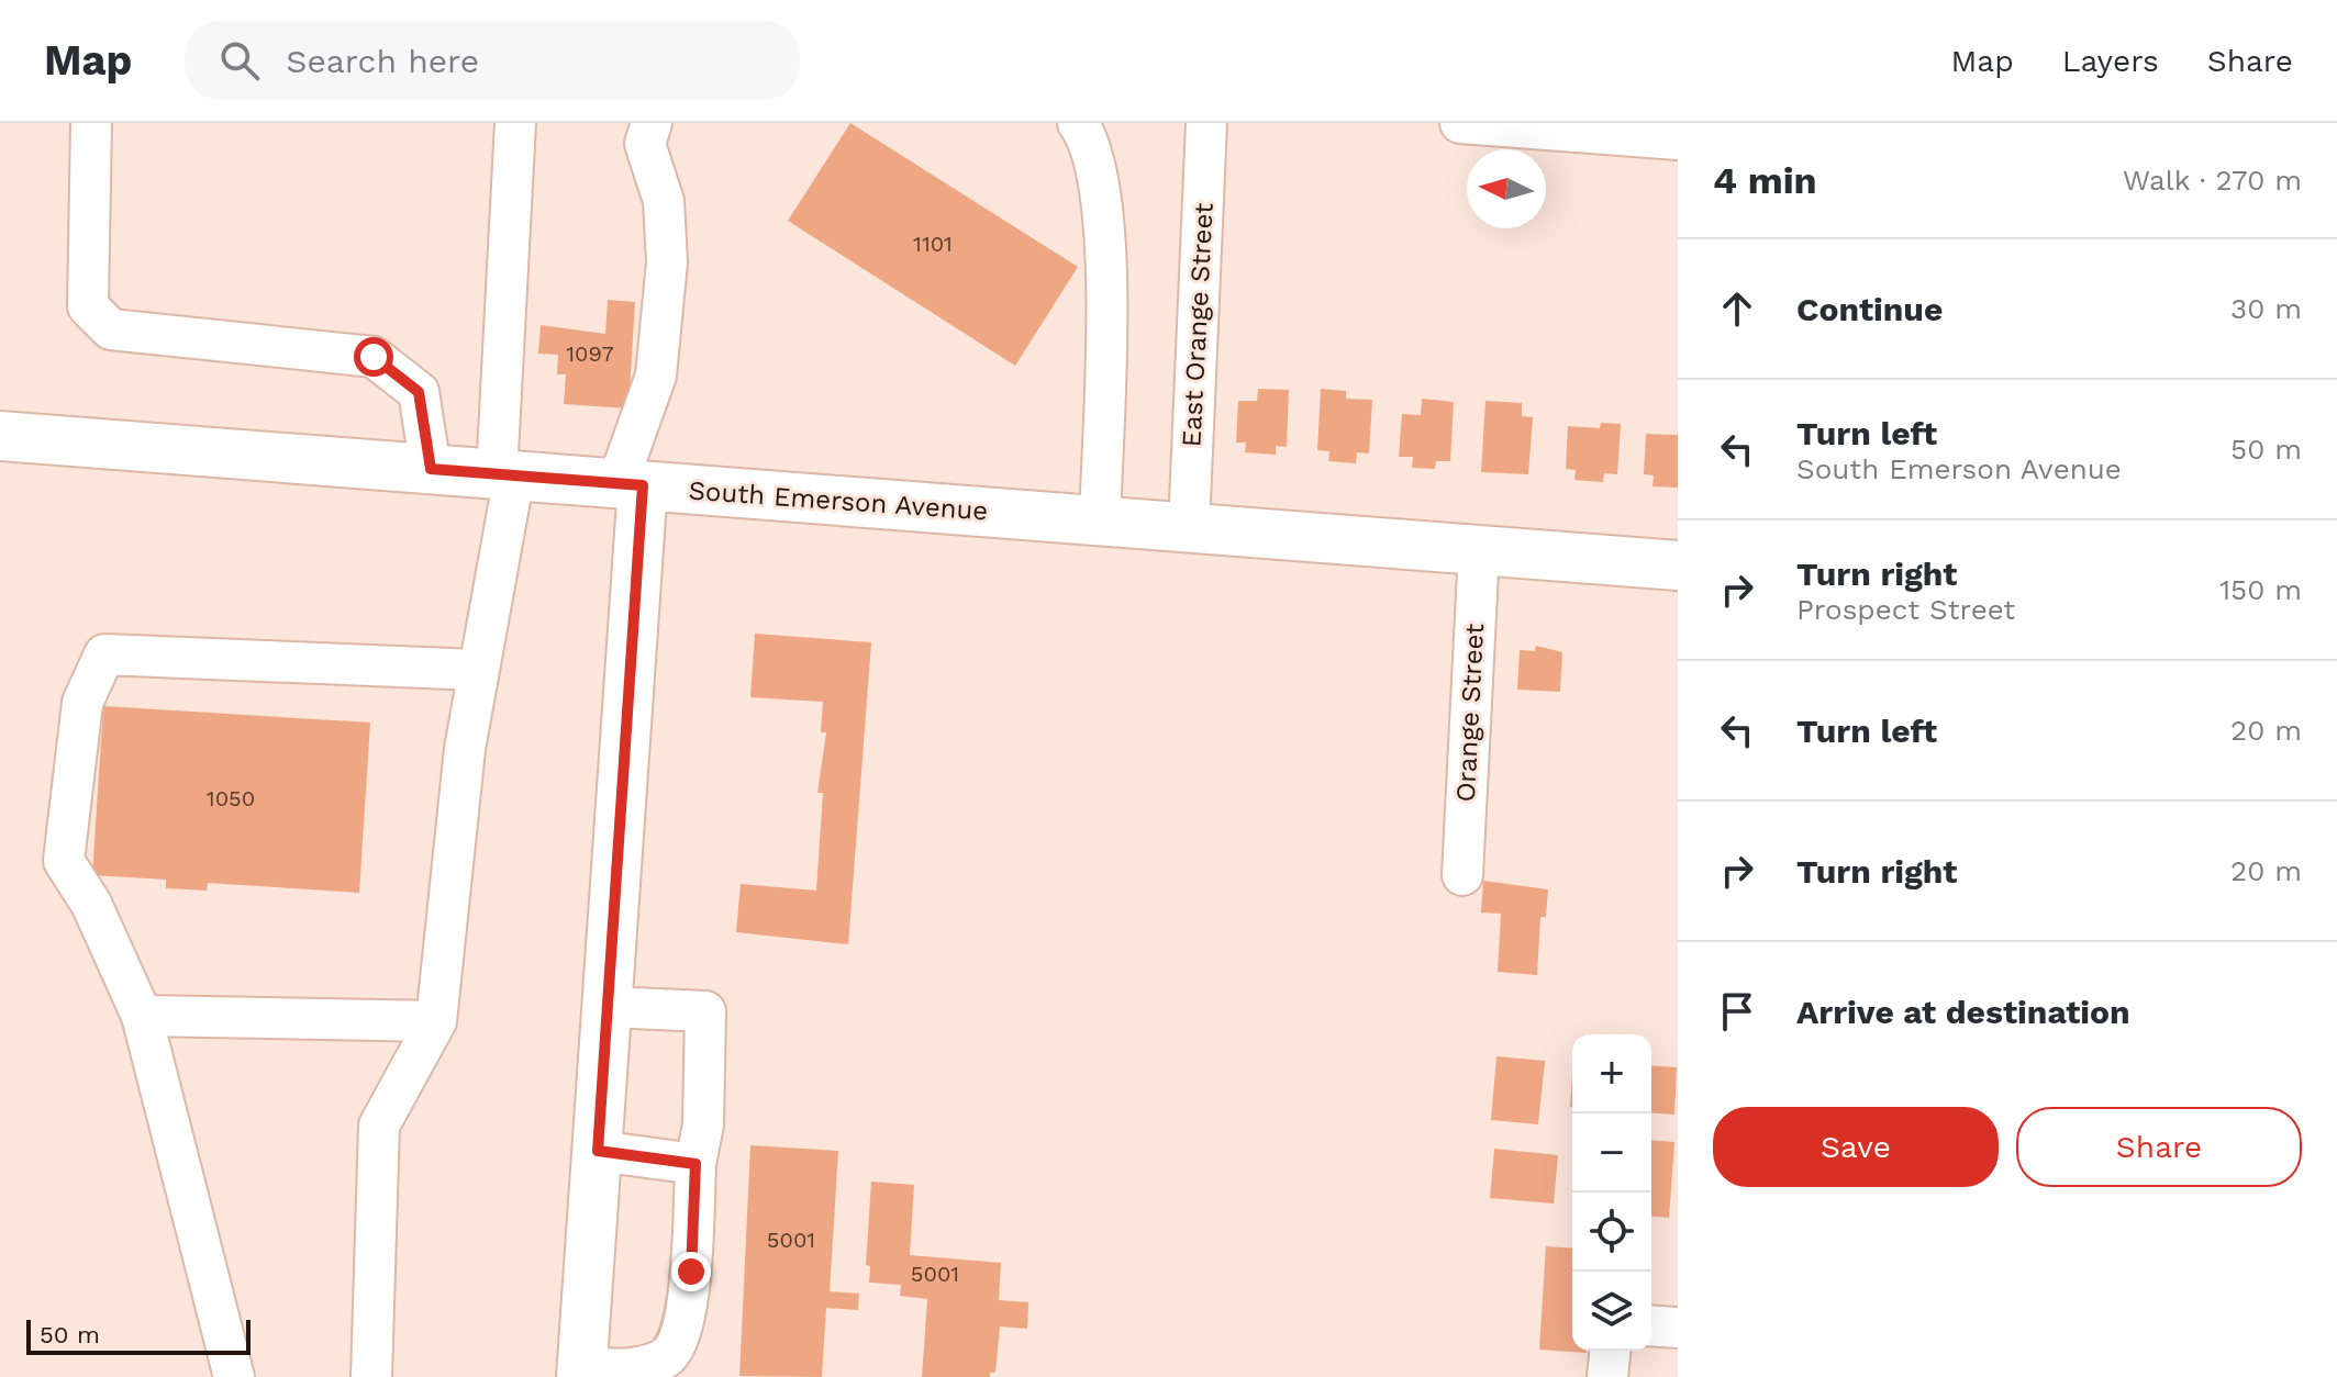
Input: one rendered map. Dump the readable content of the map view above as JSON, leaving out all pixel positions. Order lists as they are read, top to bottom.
{
  "streets": {
    "main road": ["South Emerson Avenue"],
    "street": ["East Orange Street", "Orange Street"]
  },
  "crossings": [
    ["East Orange Street", "South Emerson Avenue"],
    ["South Emerson Avenue", "Orange Street"]
  ],
  "house_numbers": [
    "1101",
    "1097",
    "1050",
    "5001",
    "5001"
  ],
  "scale_bar": "50 m",
  "north": "left",
  "page": {
    "header": "Map",
    "search": "Search here",
    "nav": ["Map", "Layers", "Share"],
    "heading": ["4 min", "Walk · 270 m"],
    "list": [
      ["Continue", "30 m"],
      ["Turn left", "South Emerson Avenue", "50 m"],
      ["Turn right", "Prospect Street", "150 m"],
      ["Turn left", "20 m"],
      ["Turn right", "20 m"],
      "Arrive at destination"
    ],
    "map_buttons": ["+", "−"],
    "buttons": ["Save", "Share"],
    "scale": "50 m"
  }
}
